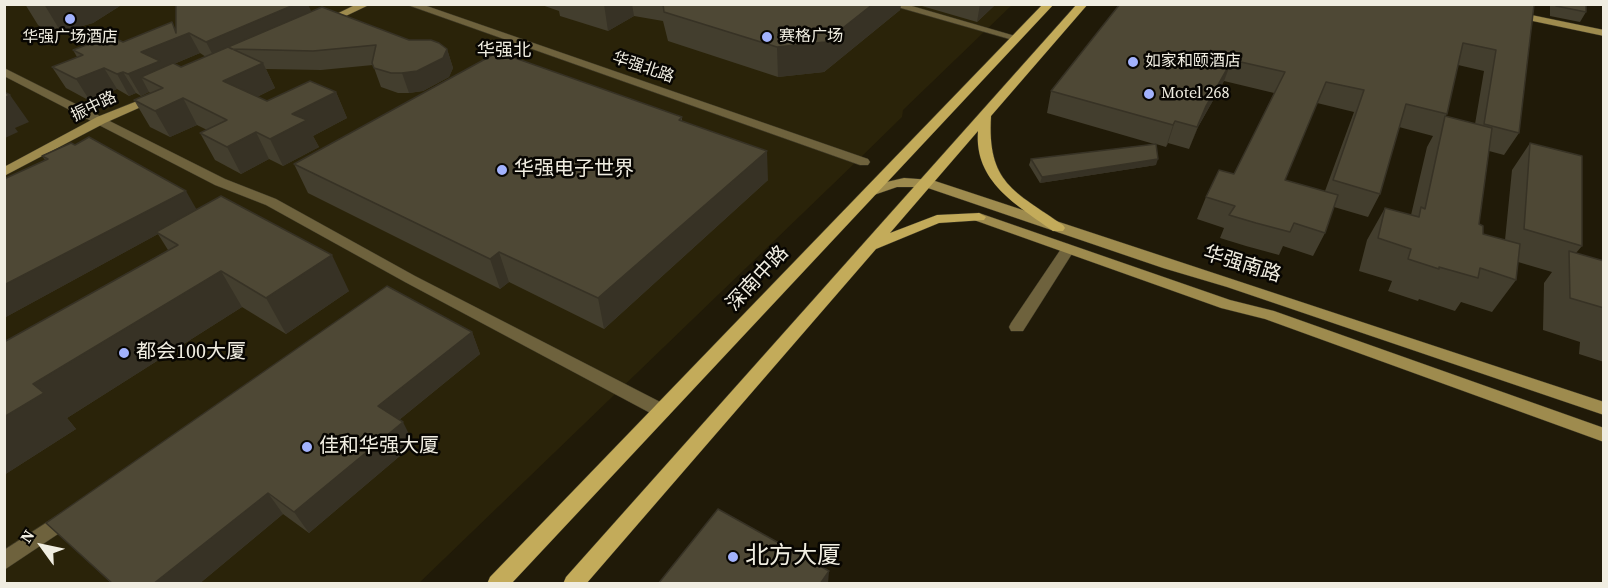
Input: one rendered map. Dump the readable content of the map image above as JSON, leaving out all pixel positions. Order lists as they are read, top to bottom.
{
  "streets": {
    "main road": ["振中路", "华强南路", "深南中路"],
    "street": ["华强北路"]
  },
  "crossings": [
    ["华强南路", "深南中路"]
  ],
  "districts": ["华强北"],
  "places": [
    "华强广场酒店",
    "赛格广场",
    "如家和颐酒店",
    "Motel 268",
    "华强电子世界",
    "都会100大厦",
    "佳和华强大厦",
    "北方大厦"
  ],
  "north": "top left"
}
